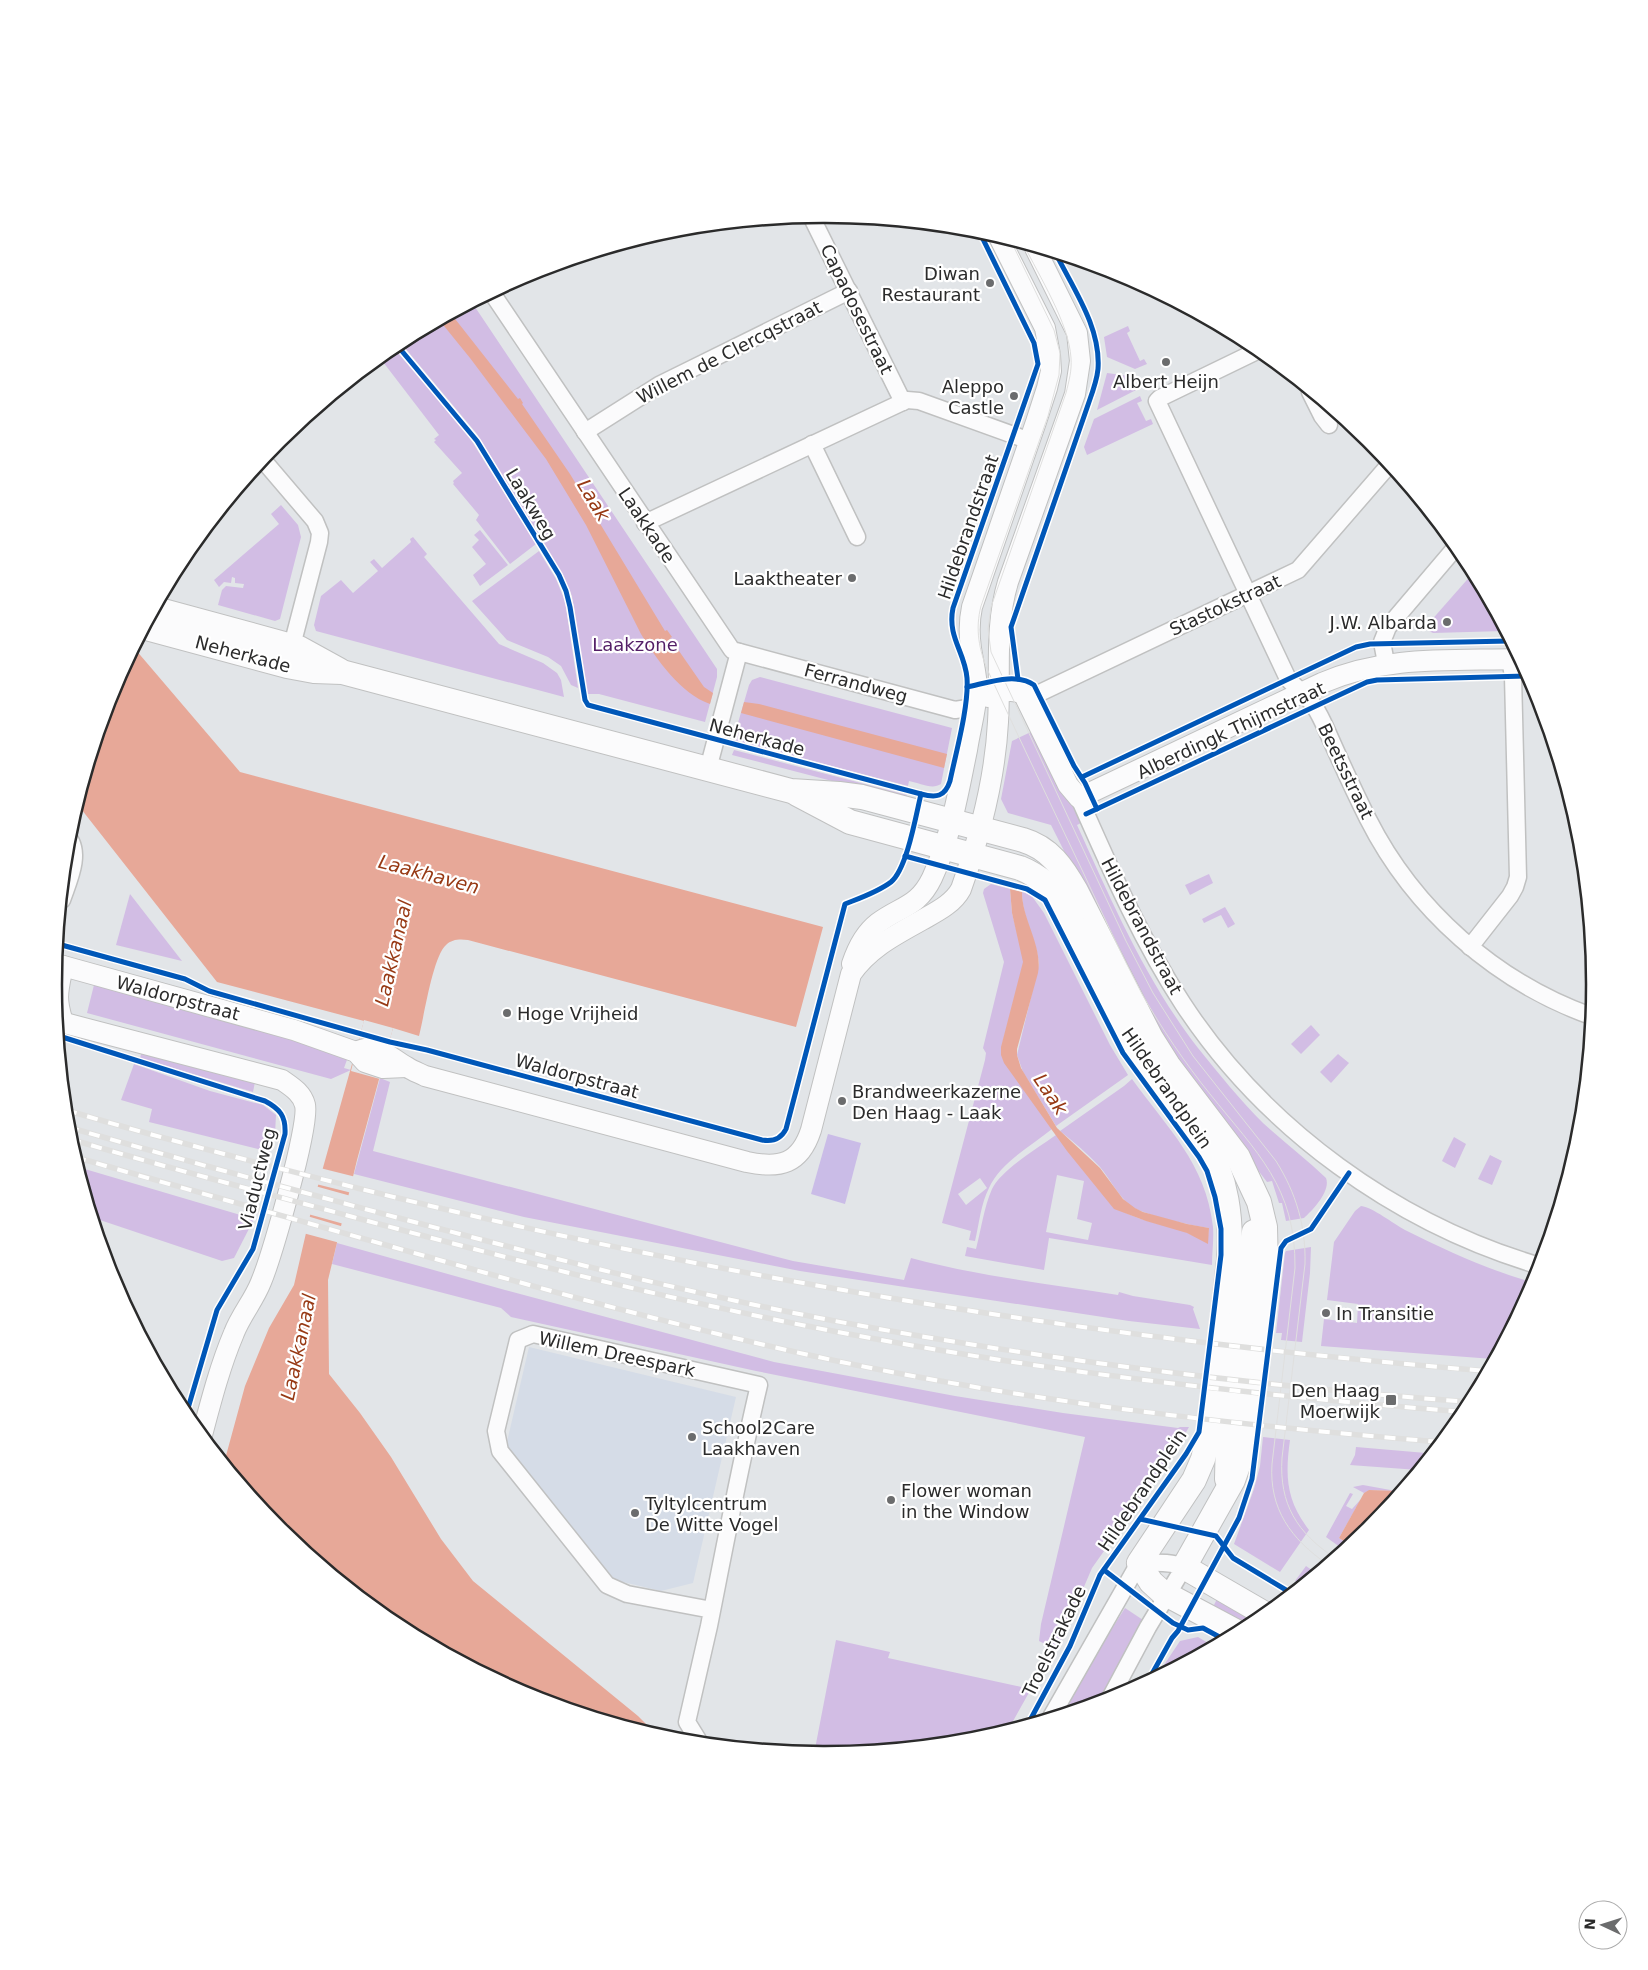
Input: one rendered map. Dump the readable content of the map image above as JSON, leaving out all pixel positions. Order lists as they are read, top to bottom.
{
  "streets": {
    "main road": ["Neherkade", "Hildebrandplein"],
    "street": [
      "Capadosestraat",
      "Willem de Clercqstraat",
      "Laakkade",
      "Hildebrandstraat",
      "Stastokstraat",
      "Ferrandweg",
      "Alberdingk Thijmstraat",
      "Beetsstraat",
      "Waldorpstraat",
      "Viaductweg",
      "Willem Dreespark",
      "Troelstrakade"
    ],
    "cycle path": ["Laakweg"]
  },
  "crossings": [
    ["Capadosestraat", "Willem de Clercqstraat"],
    ["Willem de Clercqstraat", "Laakkade"],
    ["Laakkade", "Ferrandweg"],
    ["Hildebrandstraat", "Stastokstraat"],
    ["Hildebrandstraat", "Neherkade"],
    ["Hildebrandstraat", "Ferrandweg"],
    ["Hildebrandstraat", "Alberdingk Thijmstraat"],
    ["Hildebrandstraat", "Waldorpstraat"],
    ["Stastokstraat", "Beetsstraat"],
    ["Neherkade", "Waldorpstraat"],
    ["Neherkade", "Hildebrandplein"],
    ["Alberdingk Thijmstraat", "Beetsstraat"],
    ["Waldorpstraat", "Hildebrandplein"],
    ["Hildebrandplein", "Troelstrakade"]
  ],
  "water": ["Laak", "Laakhaven", "Laakkanaal"],
  "parks": ["Laakzone"],
  "places": {
    "other": [
      "Diwan Restaurant",
      "Albert Heijn",
      "Aleppo Castle",
      "Laaktheater",
      "J.W. Albarda",
      "Hoge Vrijheid",
      "Brandweerkazerne Den Haag - Laak",
      "In Transitie",
      "School2Care Laakhaven",
      "Flower woman in the Window",
      "Tyltylcentrum De Witte Vogel"
    ],
    "transit": ["Den Haag Moerwijk"]
  },
  "north": "left"
}
